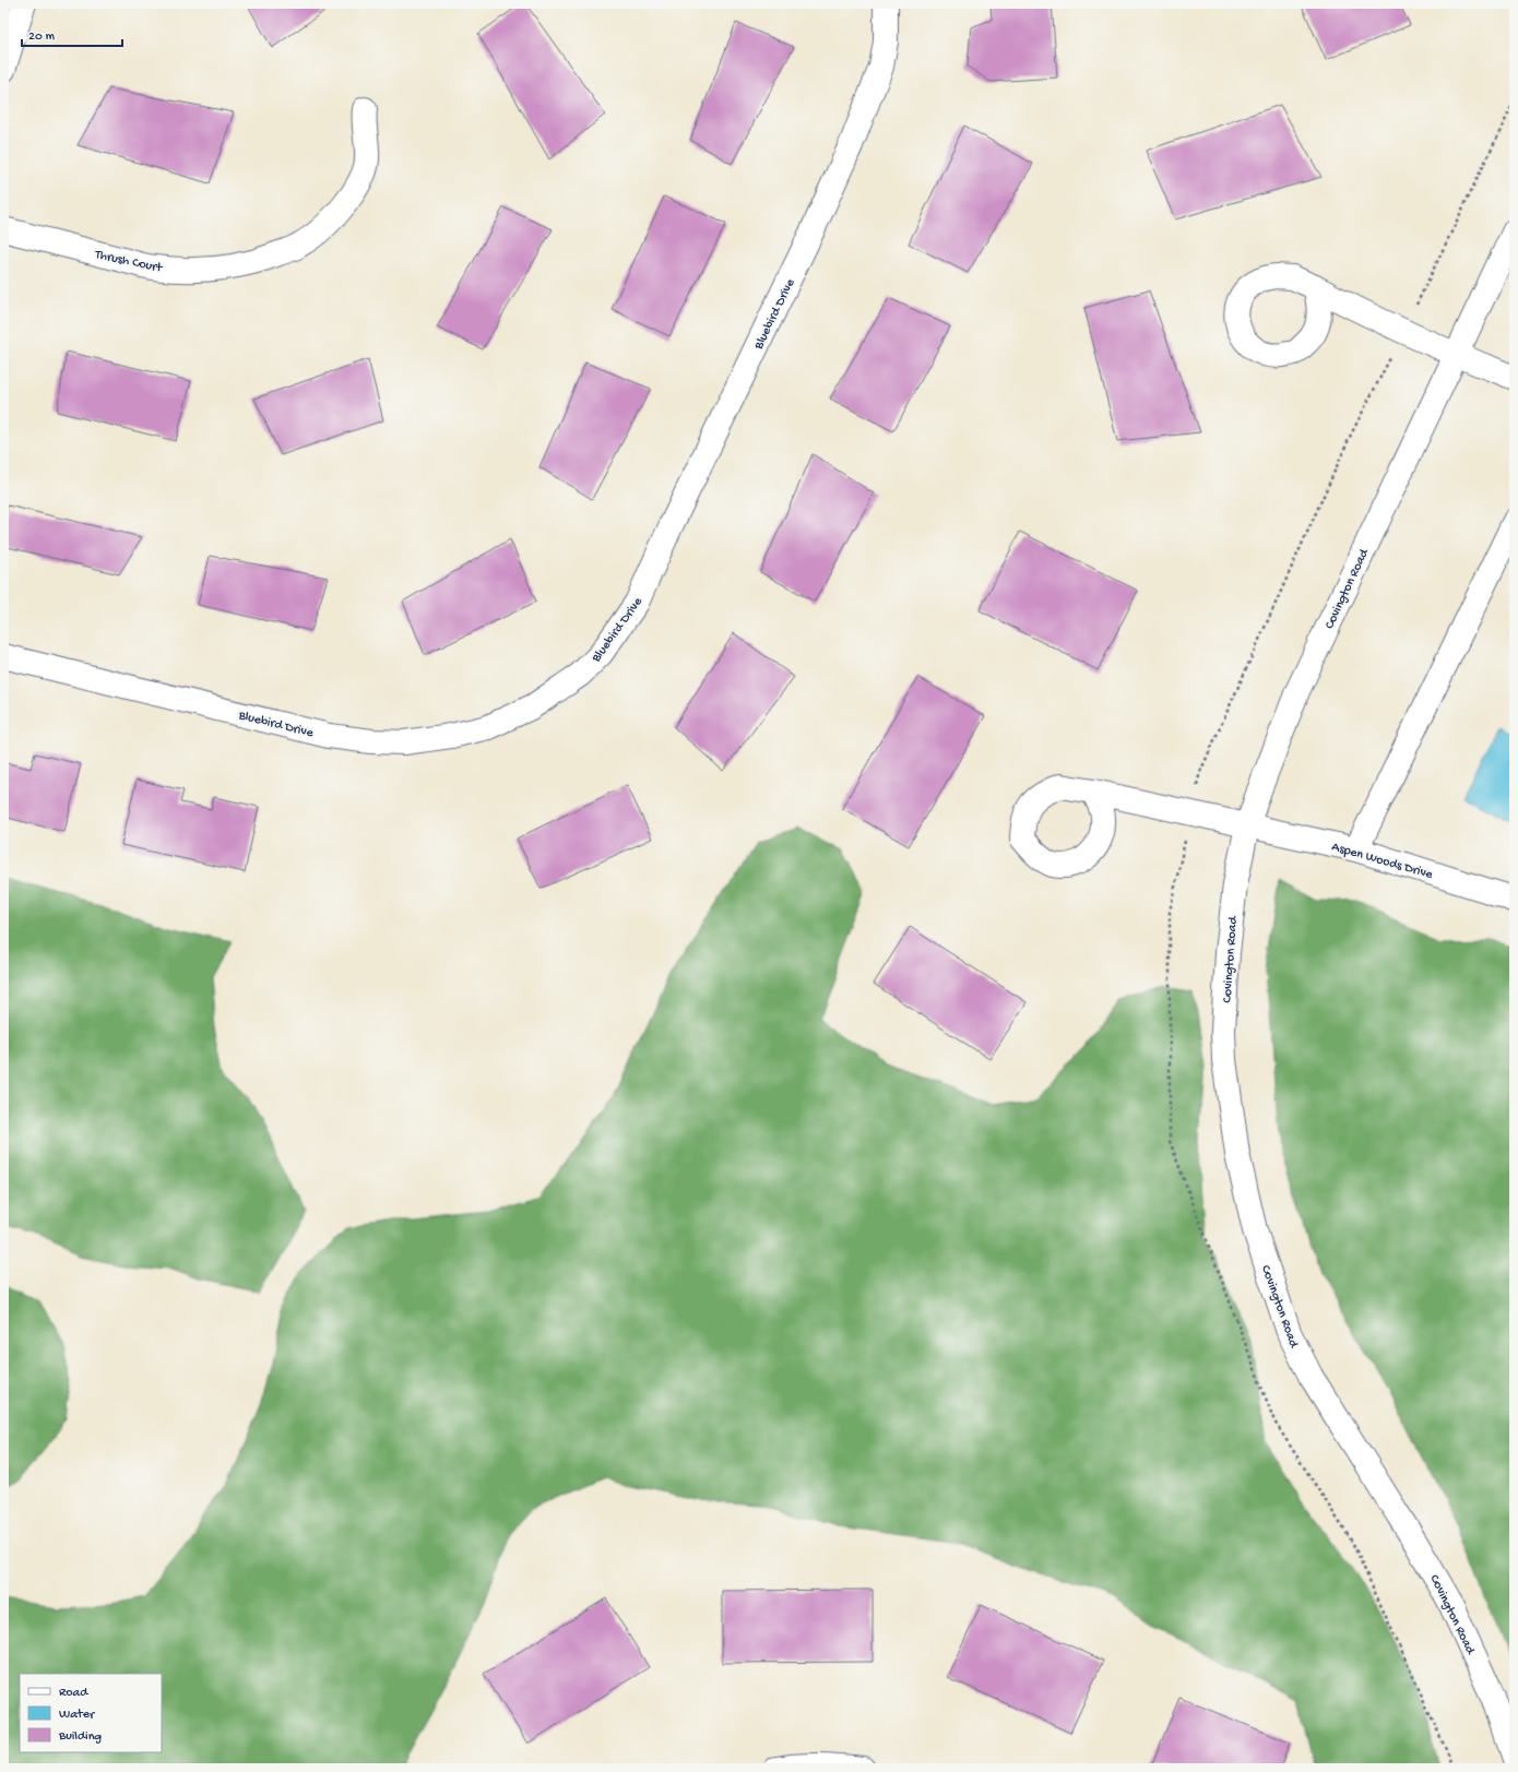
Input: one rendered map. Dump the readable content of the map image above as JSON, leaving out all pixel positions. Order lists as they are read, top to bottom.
{
  "streets": {
    "street": [
      "Thrush Court",
      "Bluebird Drive",
      "Covington Road",
      "Aspen Woods Drive"
    ]
  },
  "crossings": [
    ["Covington Road", "Aspen Woods Drive"]
  ],
  "legend": ["Road", "Water", "Building"],
  "scale_bar": "20 m"
}
